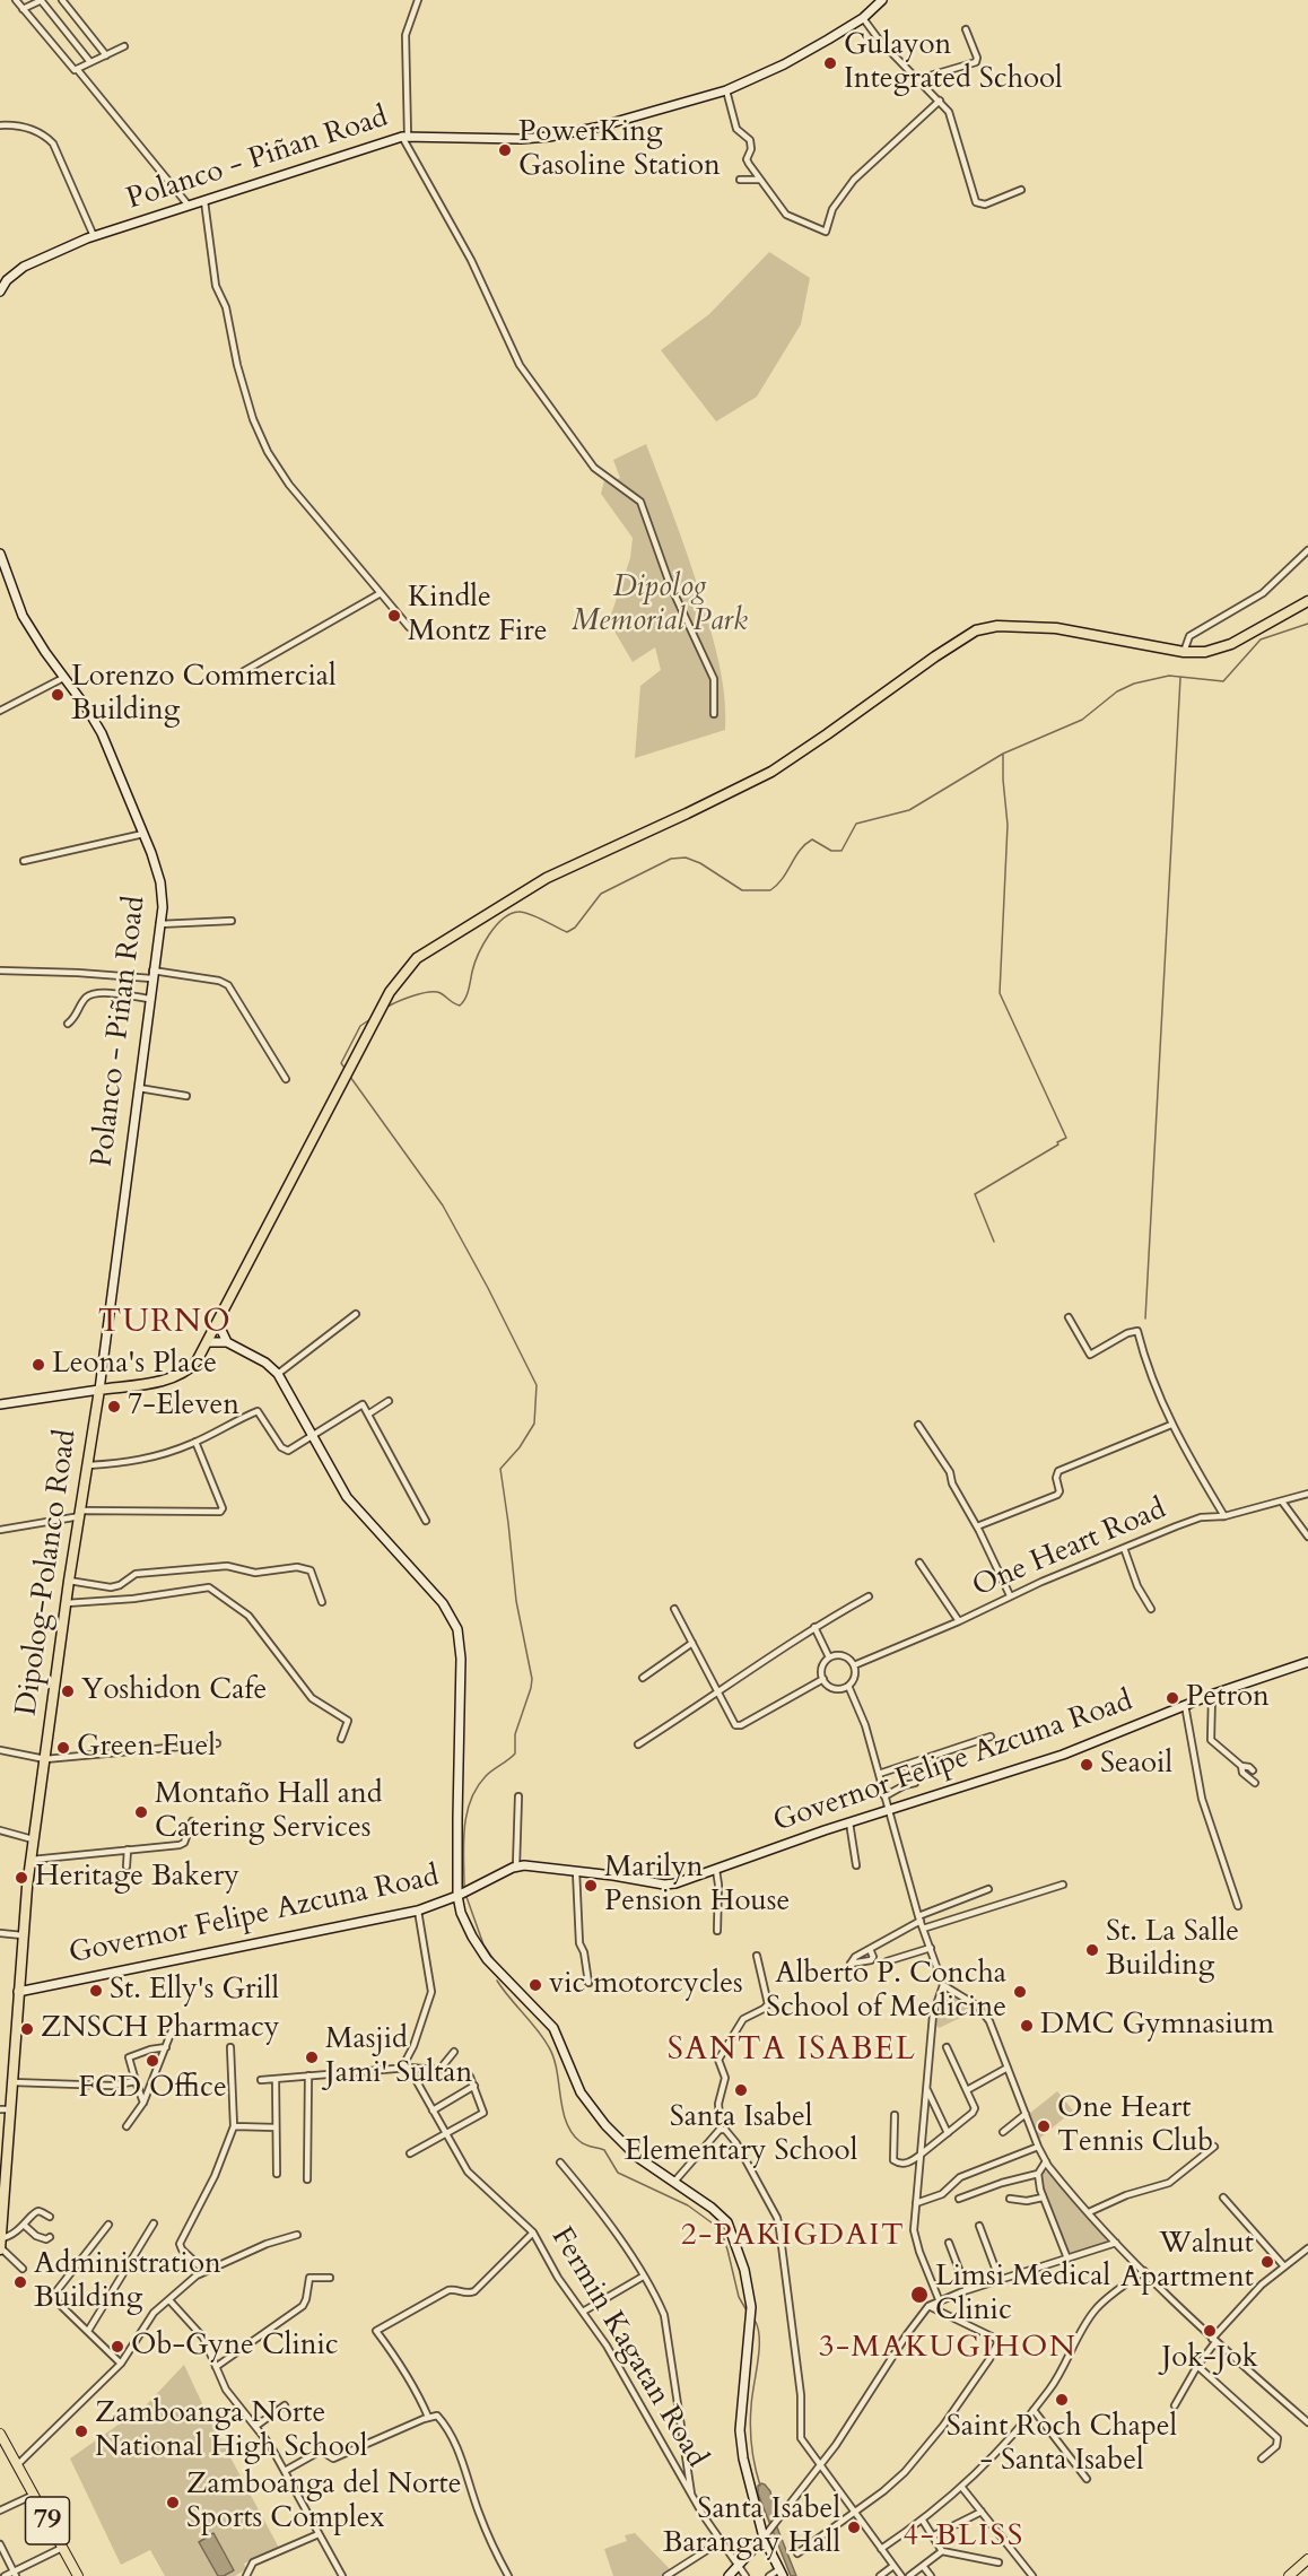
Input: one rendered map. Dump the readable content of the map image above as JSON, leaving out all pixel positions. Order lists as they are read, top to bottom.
{
  "streets": {
    "highway": ["Dipolog-Polanco Road"],
    "main road": ["Polanco - Piñan Road", "Governor Felipe Azcuna Road", "79"],
    "street": ["One Heart Road", "Fermin Kagatan Road"]
  },
  "crossings": [
    ["Polanco - Piñan Road", "Dipolog-Polanco Road"],
    ["Dipolog-Polanco Road", "Governor Felipe Azcuna Road"]
  ],
  "districts": [
    "TURNO",
    "SANTA ISABEL",
    "2-PAKIGDAIT",
    "3-MAKUGIHON",
    "4-BLISS"
  ],
  "parks": ["Dipolog Memorial Park"],
  "places": [
    "Gulayon Integrated School",
    "PowerKing Gasoline Station",
    "Kindle Montz Fire",
    "Lorenzo Commercial Building",
    "Leona's Place",
    "7-Eleven",
    "Yoshidon Cafe",
    "Petron",
    "Green Fuel",
    "Seaoil",
    "Montaño Hall and Catering Services",
    "Heritage Bakery",
    "Marilyn Pension House",
    "St. La Salle Building",
    "vic motorcycles",
    "St. Elly's Grill",
    "Alberto P. Concha School of Medicine",
    "DMC Gymnasium",
    "ZNSCH Pharmacy",
    "Masjid Jami' Sultan",
    "FCD Office",
    "Santa Isabel Elementary School",
    "One Heart Tennis Club",
    "Walnut Apartment",
    "Administration Building",
    "Limsi Medical Clinic",
    "Jok-Jok",
    "Ob-Gyne Clinic",
    "Saint Roch Chapel - Santa Isabel",
    "Zamboanga Norte National High School",
    "Zamboanga del Norte Sports Complex",
    "Santa Isabel Barangay Hall"
  ]
}
